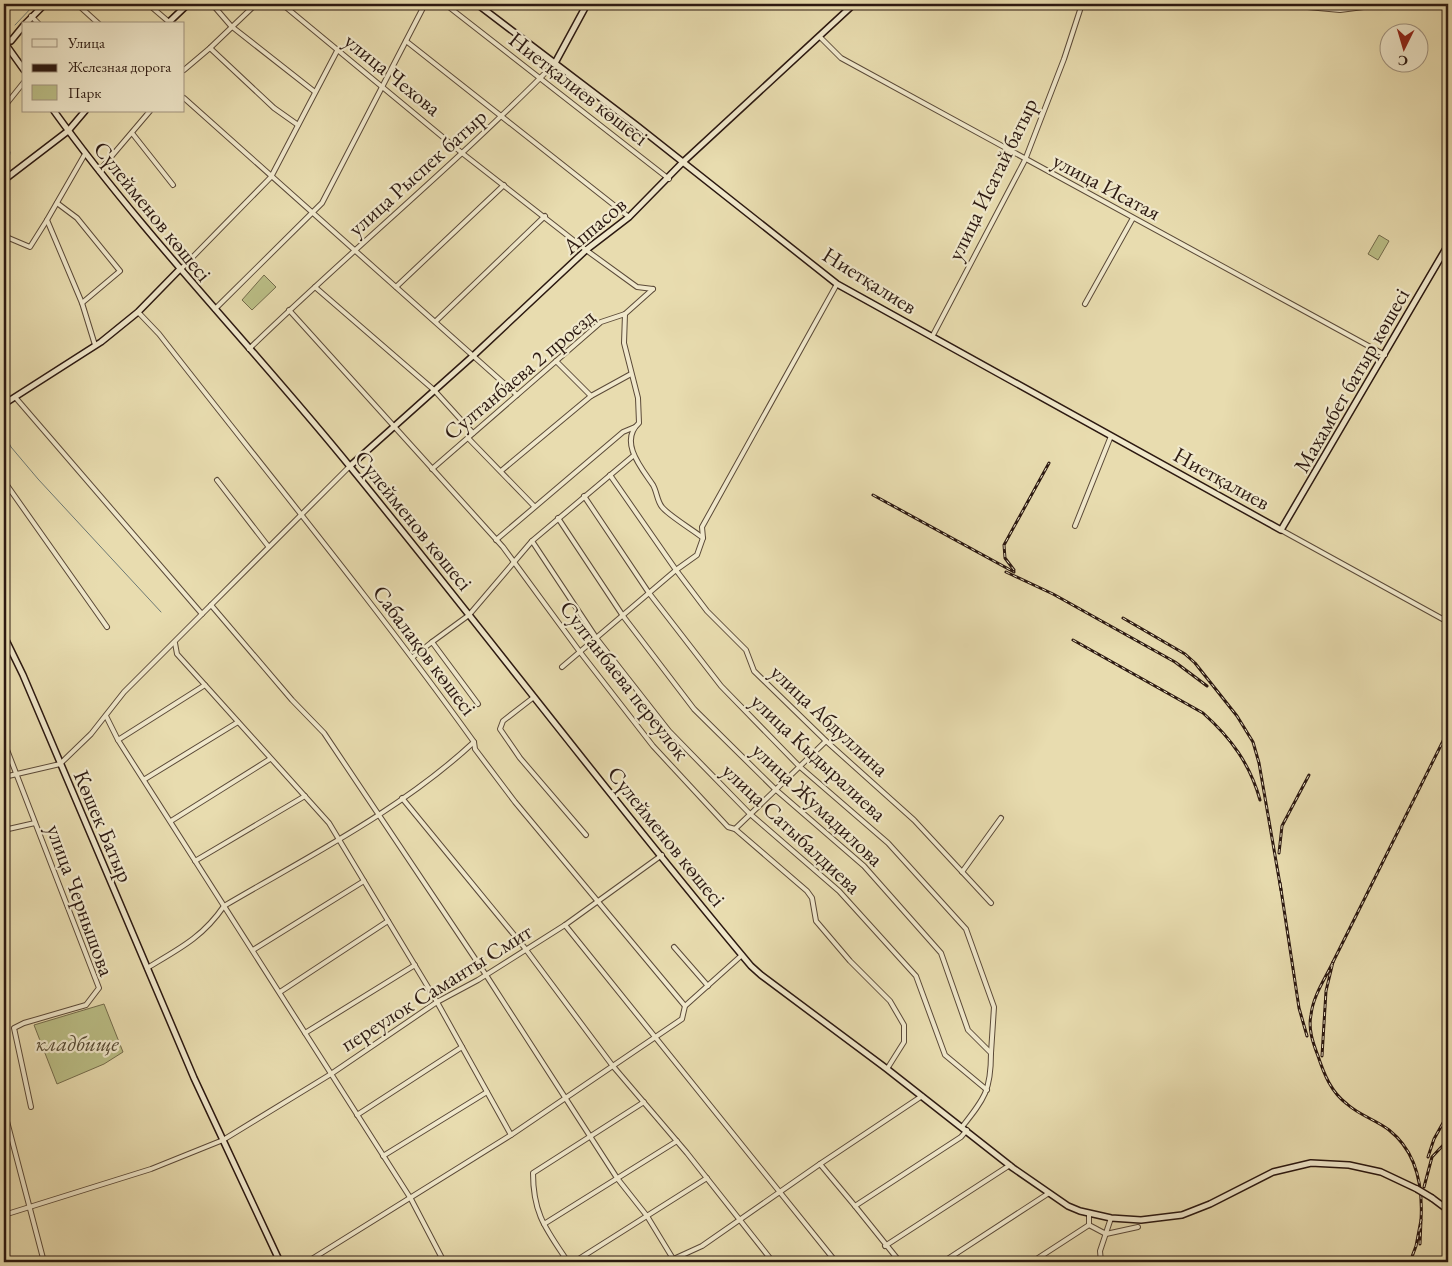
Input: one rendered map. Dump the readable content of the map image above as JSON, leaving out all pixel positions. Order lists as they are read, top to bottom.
{
  "streets": {
    "street": [
      "улица Чехова",
      "Ниетқалиев көшесі",
      "улица Рыспек батыр",
      "улица Исатай батыр",
      "улица Исатая",
      "Сүлейменов көшесі",
      "Аппасов",
      "Ниетқалиев",
      "Султанбаева 2 проезд",
      "Махамбет батыр көшесі",
      "Сабалақов көшесі",
      "Султанбаева переулок",
      "улица Абдуллина",
      "улица Кыдыралиева",
      "улица Жумадилова",
      "Көшек Батыр",
      "улица Сатыбалдиева",
      "улица Чернышова",
      "переулок Саманты Смит"
    ]
  },
  "crossings": [
    ["улица Чехова", "улица Рыспек батыр"],
    ["улица Чехова", "Аппасов"],
    ["улица Чехова", "Султанбаева 2 проезд"],
    ["Ниетқалиев көшесі", "улица Рыспек батыр"],
    ["Ниетқалиев көшесі", "Аппасов"],
    ["улица Рыспек батыр", "Сүлейменов көшесі"],
    ["улица Рыспек батыр", "Ниетқалиев"],
    ["улица Рыспек батыр", "Султанбаева переулок"],
    ["улица Исатай батыр", "улица Исатая"],
    ["улица Исатай батыр", "Ниетқалиев"],
    ["улица Исатая", "Аппасов"],
    ["улица Исатая", "Махамбет батыр көшесі"],
    ["Сүлейменов көшесі", "Аппасов"],
    ["Сүлейменов көшесі", "Султанбаева переулок"],
    ["Сүлейменов көшесі", "переулок Саманты Смит"],
    ["Аппасов", "Ниетқалиев"],
    ["Аппасов", "Султанбаева переулок"],
    ["Ниетқалиев", "Махамбет батыр көшесі"],
    ["Султанбаева 2 проезд", "Султанбаева переулок"],
    ["Сабалақов көшесі", "переулок Саманты Смит"],
    ["улица Кыдыралиева", "улица Жумадилова"],
    ["Көшек Батыр", "переулок Саманты Смит"]
  ],
  "parks": ["кладбище"],
  "legend": ["Улица", "Железная дорога", "Парк"],
  "north": "bottom"
}
